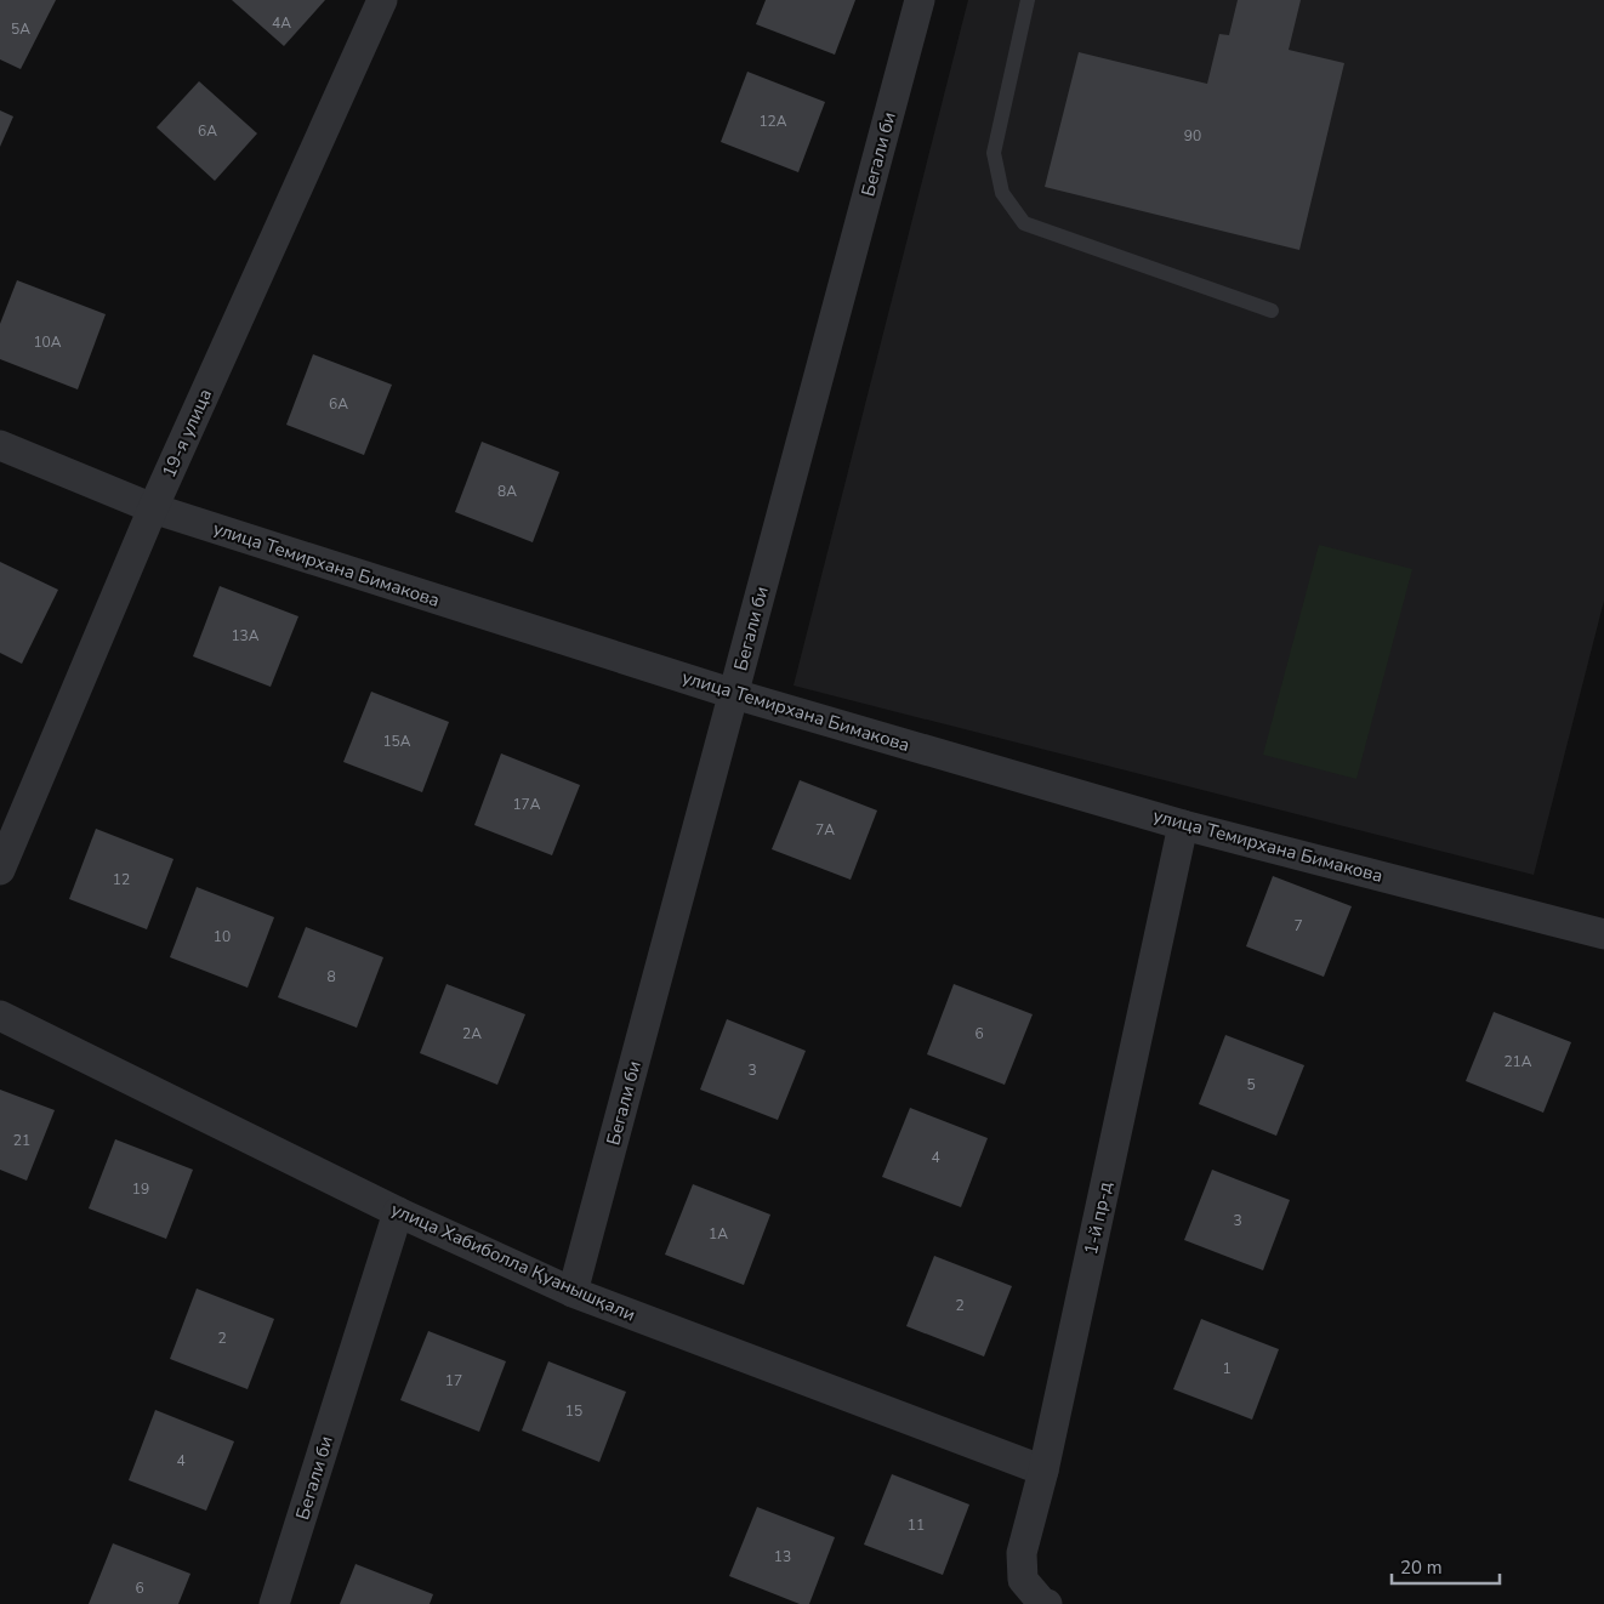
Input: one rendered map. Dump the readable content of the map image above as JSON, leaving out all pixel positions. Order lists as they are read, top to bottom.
{
  "streets": {
    "street": [
      "Бегали би",
      "19-я улица",
      "улица Темирхана Бимакова",
      "1-й пр-д",
      "улица Хабиболла Қуанышқали"
    ]
  },
  "crossings": [
    ["Бегали би", "улица Темирхана Бимакова"],
    ["Бегали би", "улица Хабиболла Қуанышқали"],
    ["19-я улица", "улица Темирхана Бимакова"],
    ["улица Темирхана Бимакова", "1-й пр-д"],
    ["1-й пр-д", "улица Хабиболла Қуанышқали"]
  ],
  "house_numbers": [
    "4А",
    "5А",
    "12А",
    "6А",
    "90",
    "10А",
    "6А",
    "8А",
    "13А",
    "15А",
    "17А",
    "7А",
    "12",
    "7",
    "10",
    "8",
    "2А",
    "6",
    "21А",
    "3",
    "5",
    "21",
    "4",
    "19",
    "3",
    "1А",
    "2",
    "2",
    "1",
    "17",
    "15",
    "4",
    "11",
    "13",
    "6"
  ],
  "scale_bar": "20 m"
}
